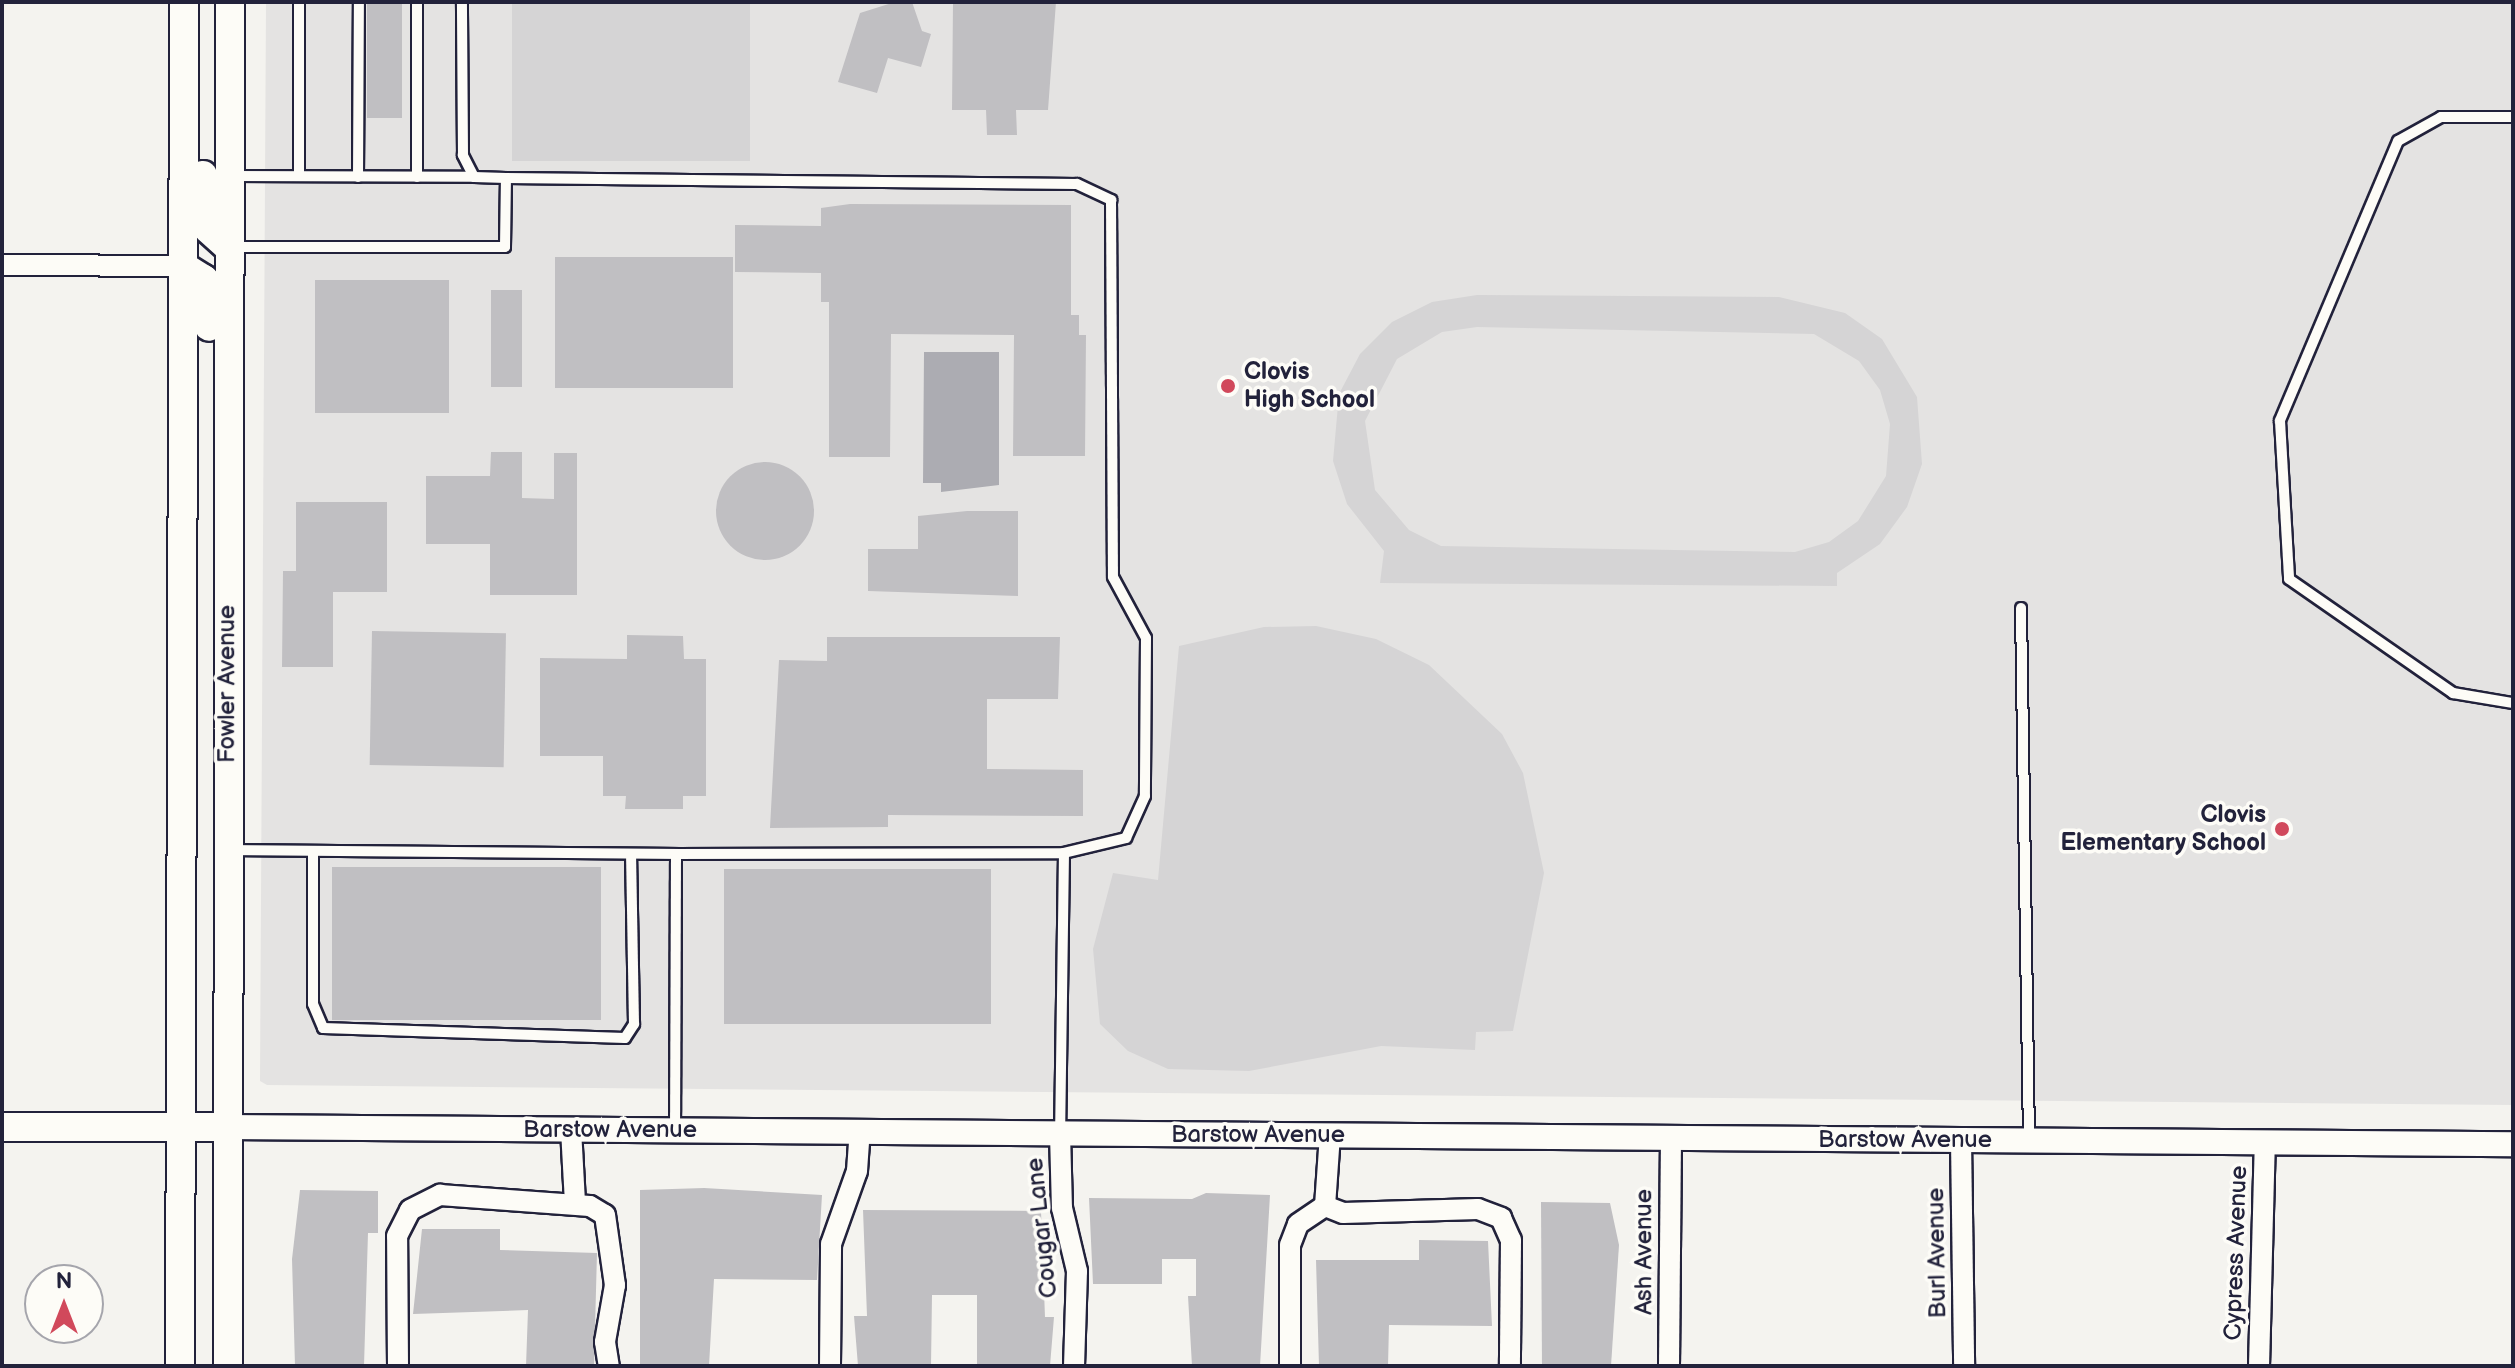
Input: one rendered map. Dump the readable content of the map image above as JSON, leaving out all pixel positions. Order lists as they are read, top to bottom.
{
  "streets": {
    "main road": ["Fowler Avenue", "Barstow Avenue"],
    "street": [
      "Cougar Lane",
      "Ash Avenue",
      "Burl Avenue",
      "Cypress Avenue"
    ]
  },
  "crossings": [
    ["Fowler Avenue", "Barstow Avenue"],
    ["Barstow Avenue", "Cougar Lane"],
    ["Barstow Avenue", "Ash Avenue"],
    ["Barstow Avenue", "Burl Avenue"],
    ["Barstow Avenue", "Cypress Avenue"]
  ],
  "places": ["Clovis High School", "Clovis Elementary School"],
  "north": "top"
}
